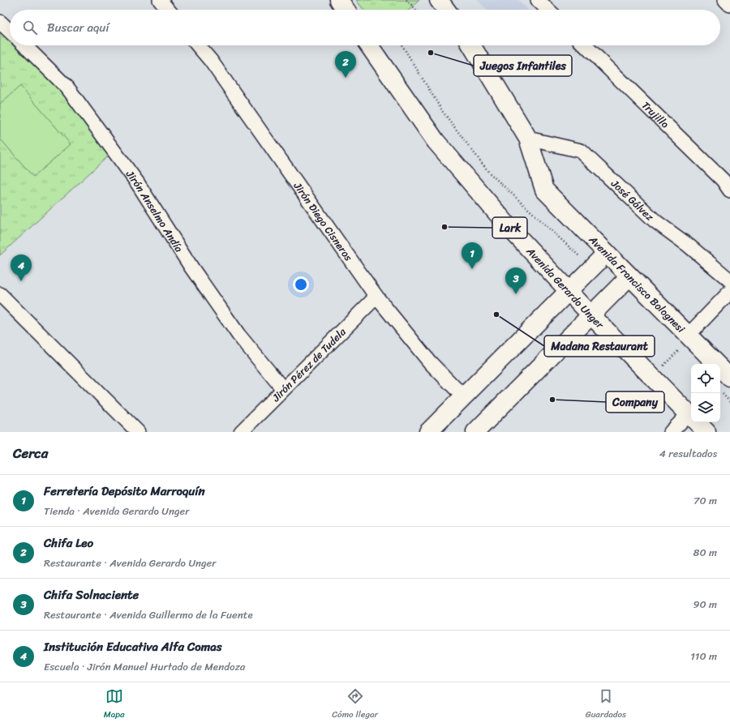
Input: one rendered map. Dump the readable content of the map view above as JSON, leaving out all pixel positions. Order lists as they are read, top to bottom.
{
  "streets": {
    "main road": ["Avenida Francisco Bolognesi", "Avenida Gerardo Unger"],
    "street": [
      "Trujillo",
      "José Gálvez",
      "Jirón Anselmo Andía",
      "Jirón Diego Cisneros",
      "Jirón Pérez de Tudela"
    ]
  },
  "crossings": [
    ["José Gálvez", "Avenida Francisco Bolognesi"],
    ["Jirón Anselmo Andía", "Jirón Pérez de Tudela"],
    ["Jirón Diego Cisneros", "Jirón Pérez de Tudela"]
  ],
  "places": [
    "Juegos Infantiles",
    "Lark",
    "Madana Restaurant",
    "Company"
  ],
  "page": {
    "search": "Buscar aquí",
    "pins": [
      "2",
      "1",
      "4",
      "3"
    ],
    "heading": ["Cerca", "4 resultados"],
    "list": [
      {
        "mark": "1",
        "name": "Ferretería Depósito Marroquín",
        "note": "Tienda · Avenida Gerardo Unger",
        "value": "70 m"
      },
      {
        "mark": "2",
        "name": "Chifa Leo",
        "note": "Restaurante · Avenida Gerardo Unger",
        "value": "80 m"
      },
      {
        "mark": "3",
        "name": "Chifa Solnaciente",
        "note": "Restaurante · Avenida Guillermo de la Fuente",
        "value": "90 m"
      },
      {
        "mark": "4",
        "name": "Institución Educativa Alfa Comas",
        "note": "Escuela · Jirón Manuel Hurtado de Mendoza",
        "value": "110 m"
      }
    ],
    "nav": ["Mapa", "Cómo llegar", "Guardados"]
  }
}
